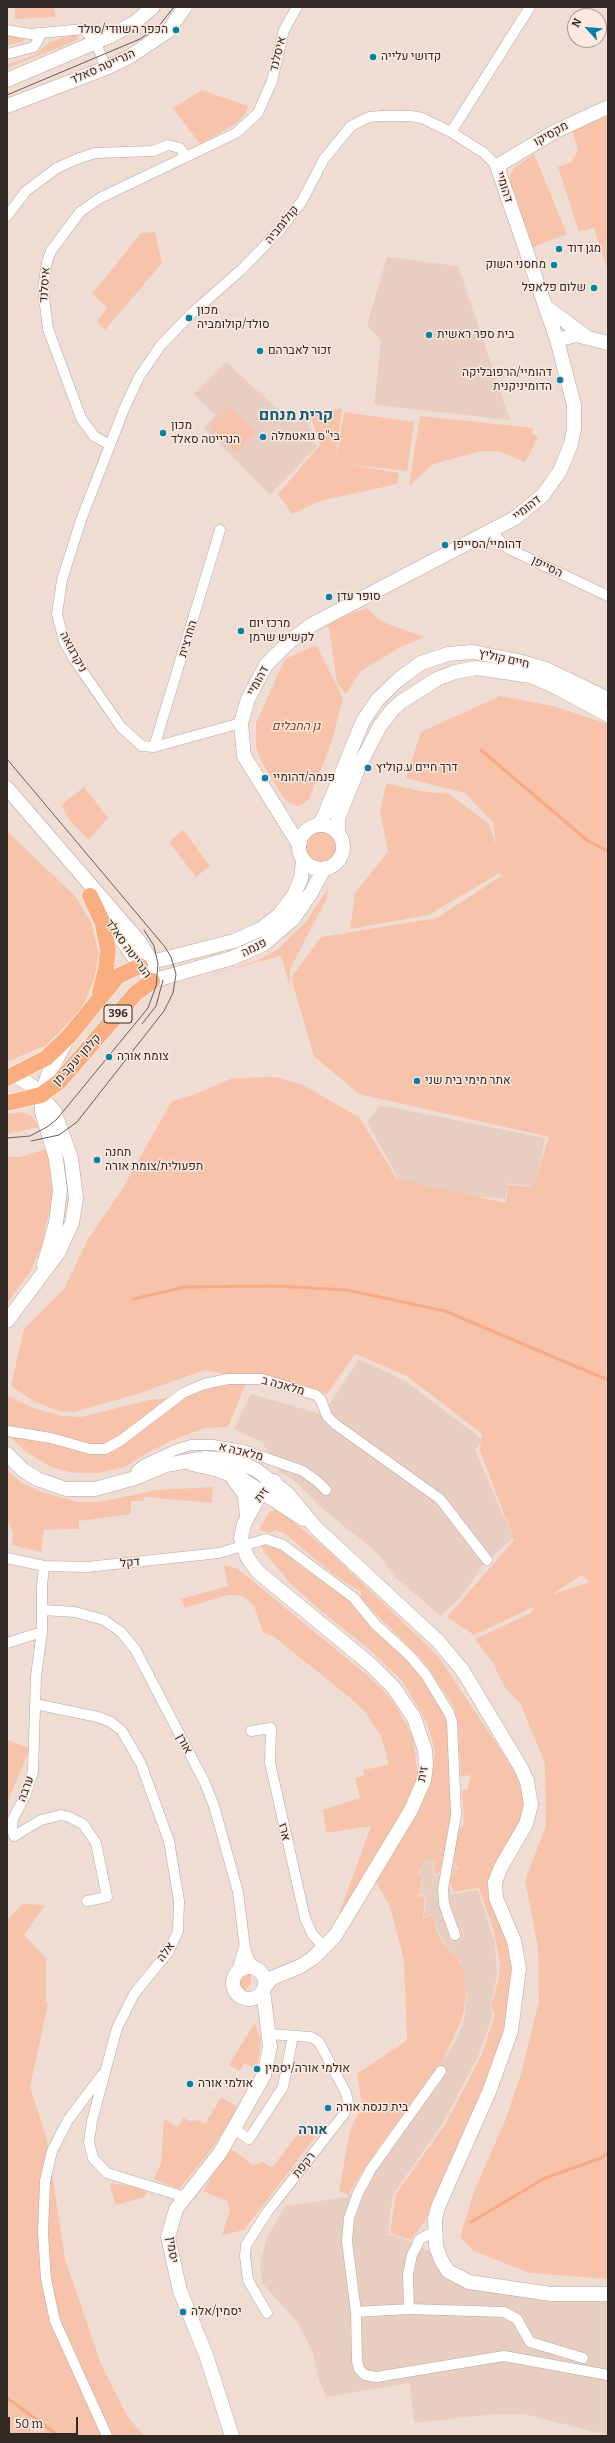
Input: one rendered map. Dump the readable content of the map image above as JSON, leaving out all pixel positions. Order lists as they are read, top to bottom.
{
  "streets": {
    "main road": [
      "הנרייטה סאלד",
      "מקסיקו",
      "דהומיי",
      "חיים קוליץ",
      "פנמה",
      "396",
      "קלמן יעקב מן",
      "זית",
      "יסמין"
    ],
    "street": [
      "איסלנד",
      "קולומביה",
      "הסייפן",
      "החרצית",
      "ניקרגואה",
      "מלאכה ב",
      "מלאכה א",
      "דקל",
      "אורן",
      "ערבה",
      "ארז",
      "אלה",
      "רקפת"
    ]
  },
  "crossings": [
    ["איסלנד", "קולומביה"],
    ["איסלנד", "ניקרגואה"],
    ["הנרייטה סאלד", "פנמה"],
    ["הנרייטה סאלד", "קלמן יעקב מן"],
    ["מקסיקו", "דהומיי"],
    ["מקסיקו", "קולומביה"],
    ["דהומיי", "קולומביה"],
    ["דהומיי", "הסייפן"],
    ["קולומביה", "ניקרגואה"],
    ["החרצית", "ניקרגואה"],
    ["חיים קוליץ", "פנמה"],
    ["פנמה", "קלמן יעקב מן"],
    ["זית", "דקל"],
    ["זית", "אורן"],
    ["זית", "ארז"],
    ["זית", "יסמין"],
    ["דקל", "ערבה"],
    ["אורן", "ערבה"],
    ["אורן", "יסמין"],
    ["ערבה", "אלה"],
    ["אלה", "יסמין"],
    ["רקפת", "יסמין"]
  ],
  "districts": ["קרית מנחם", "אורה"],
  "parks": ["גן החבלים"],
  "places": [
    "הכפר השוודי/סולד",
    "קדושי עלייה",
    "מגן דוד",
    "מחסני השוק",
    "שלום פלאפל",
    "מכון סולד/קולומביה",
    "בית ספר ראשית",
    "זכור לאברהם",
    "דהומיי/הרפובליקה הדומיניקנית",
    "מכון הנרייטה סאלד",
    "בי\"ס גואטמלה",
    "דהומיי/הסייפן",
    "סופר עדן",
    "מרכז יום לקשיש שרמן",
    "דרך חיים ע.קוליץ",
    "פנמה/דהומיי",
    "צומת אורה",
    "אתר מימי בית שני",
    "תחנה תפעולית/צומת אורה",
    "אולמי אורה/יסמין",
    "אולמי אורה",
    "בית כנסת אורה",
    "יסמין/אלה"
  ],
  "scale_bar": "50 m",
  "north": "top left"
}
